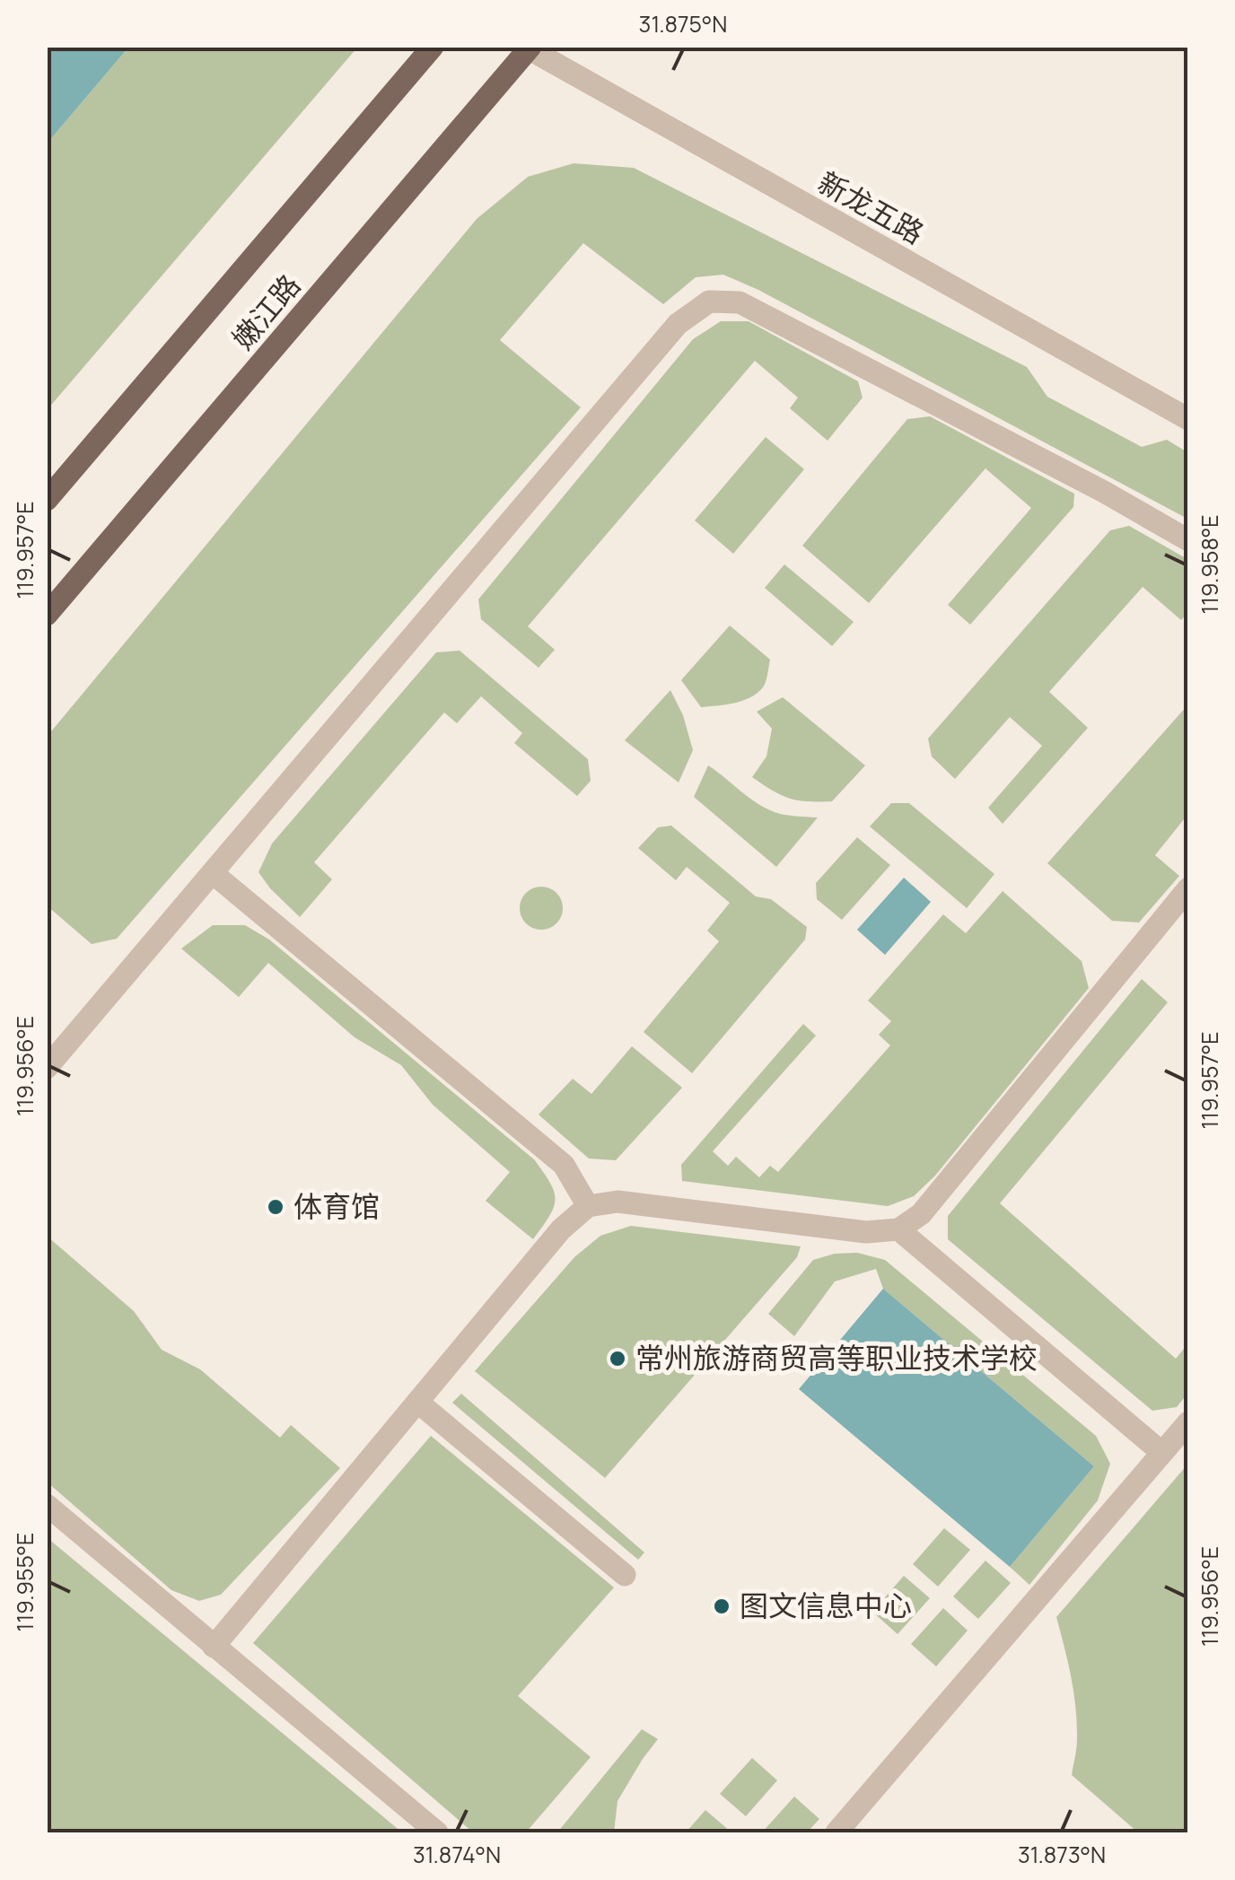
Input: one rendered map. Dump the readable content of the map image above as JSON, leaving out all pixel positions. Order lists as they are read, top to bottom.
{
  "streets": {
    "main road": ["嫩江路"],
    "street": ["新龙五路"]
  },
  "crossings": [
    ["新龙五路", "嫩江路"]
  ],
  "places": ["体育馆", "常州旅游商贸高等职业技术学校", "图文信息中心"],
  "coordinates": [
    "31.875°N",
    "119.957°E",
    "119.958°E",
    "119.956°E",
    "119.955°E",
    "31.874°N",
    "31.873°N"
  ]
}
